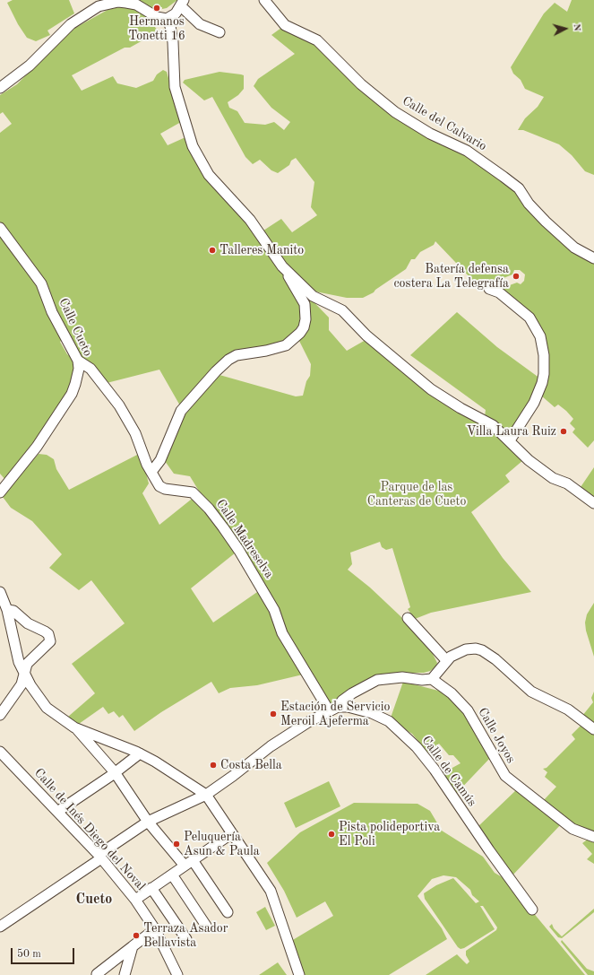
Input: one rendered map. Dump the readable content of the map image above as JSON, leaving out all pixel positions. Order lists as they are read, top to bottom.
{
  "streets": {
    "street": [
      "Calle del Calvario",
      "Calle Cueto",
      "Calle Madreselva",
      "Calle Joyos",
      "Calle de Camús",
      "Calle de Inés Diego del Noval"
    ]
  },
  "crossings": [
    ["Calle Cueto", "Calle Madreselva"],
    ["Calle Madreselva", "Calle de Camús"]
  ],
  "districts": ["Cueto"],
  "parks": ["Parque de las Canteras de Cueto"],
  "places": [
    "Hermanos Tonetti 16",
    "Talleres Manito",
    "Batería defensa costera La Telegrafía",
    "Villa Laura Ruiz",
    "Estación de Servicio Meroil Ajeferma",
    "Costa Bella",
    "Pista polideportiva El Poli",
    "Peluquería Asun & Paula",
    "Terraza Asador Bellavista"
  ],
  "scale_bar": "50 m",
  "north": "right"
}
